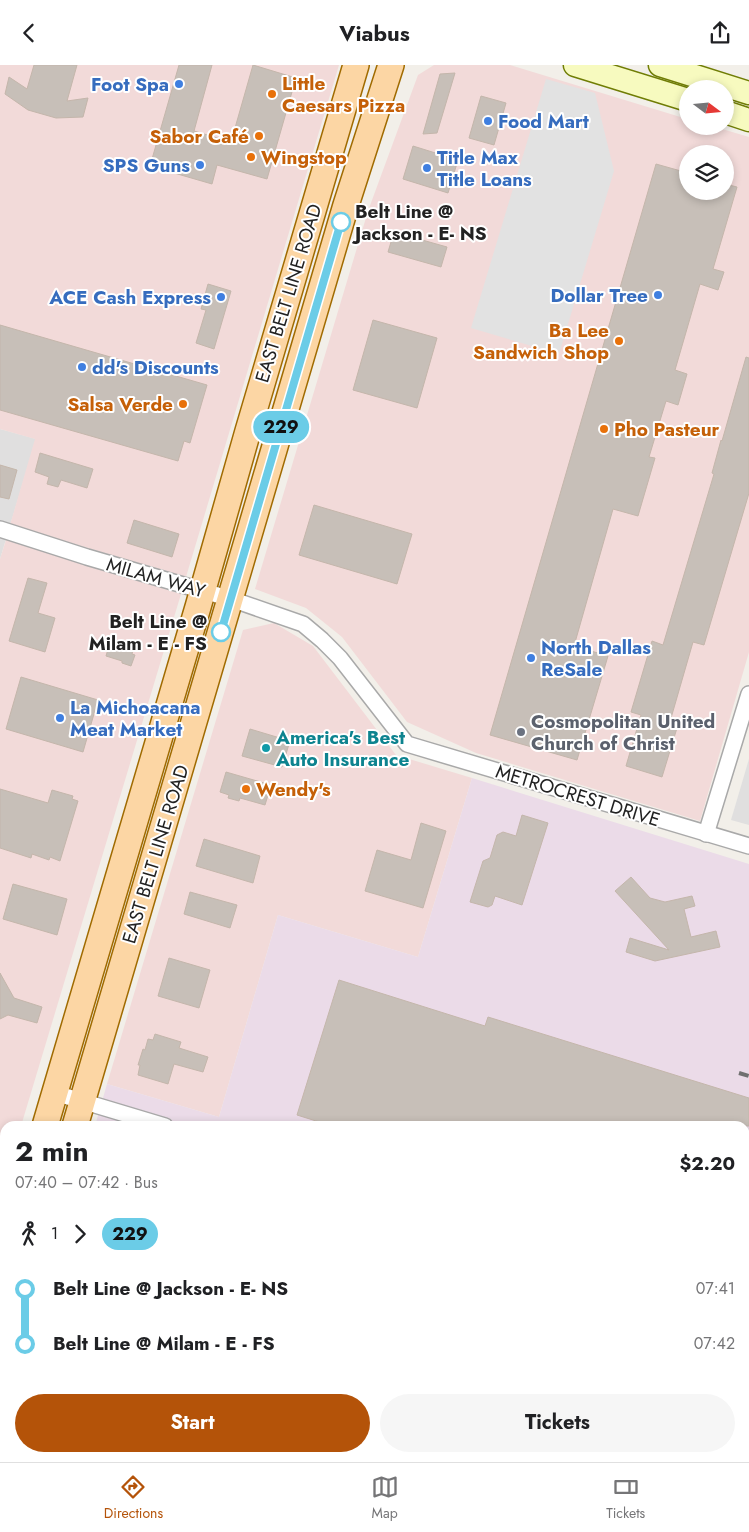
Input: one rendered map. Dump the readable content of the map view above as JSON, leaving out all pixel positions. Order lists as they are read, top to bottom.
{
  "streets": {
    "main road": ["EAST BELT LINE ROAD"],
    "street": ["MILAM WAY", "METROCREST DRIVE"]
  },
  "crossings": [
    ["EAST BELT LINE ROAD", "MILAM WAY"],
    ["MILAM WAY", "METROCREST DRIVE"]
  ],
  "places": [
    "Foot Spa",
    "Little Caesars Pizza",
    "Food Mart",
    "Sabor Café",
    "Wingstop",
    "SPS Guns",
    "Title Max Title Loans",
    "Belt Line @ Jackson - E- NS",
    "Dollar Tree",
    "ACE Cash Express",
    "Ba Lee Sandwich Shop",
    "dd's Discounts",
    "Salsa Verde",
    "Pho Pasteur",
    "Belt Line @ Milam - E - FS",
    "North Dallas ReSale",
    "La Michoacana Meat Market",
    "Cosmopolitan United Church of Christ",
    "America's Best Auto Insurance",
    "Wendy's"
  ],
  "lines": ["bus line 229"],
  "north": "right",
  "page": {
    "header": "Viabus",
    "on_map": "229",
    "heading": ["2 min", "07:40 – 07:42 · Bus", "$2.20"],
    "legs": ["1", "229"],
    "list": [
      {
        "name": "Belt Line @ Jackson - E- NS",
        "value": "07:41"
      },
      {
        "name": "Belt Line @ Milam - E - FS",
        "value": "07:42"
      }
    ],
    "buttons": ["Start", "Tickets"],
    "tabs": ["Directions", "Map", "Tickets"]
  }
}
